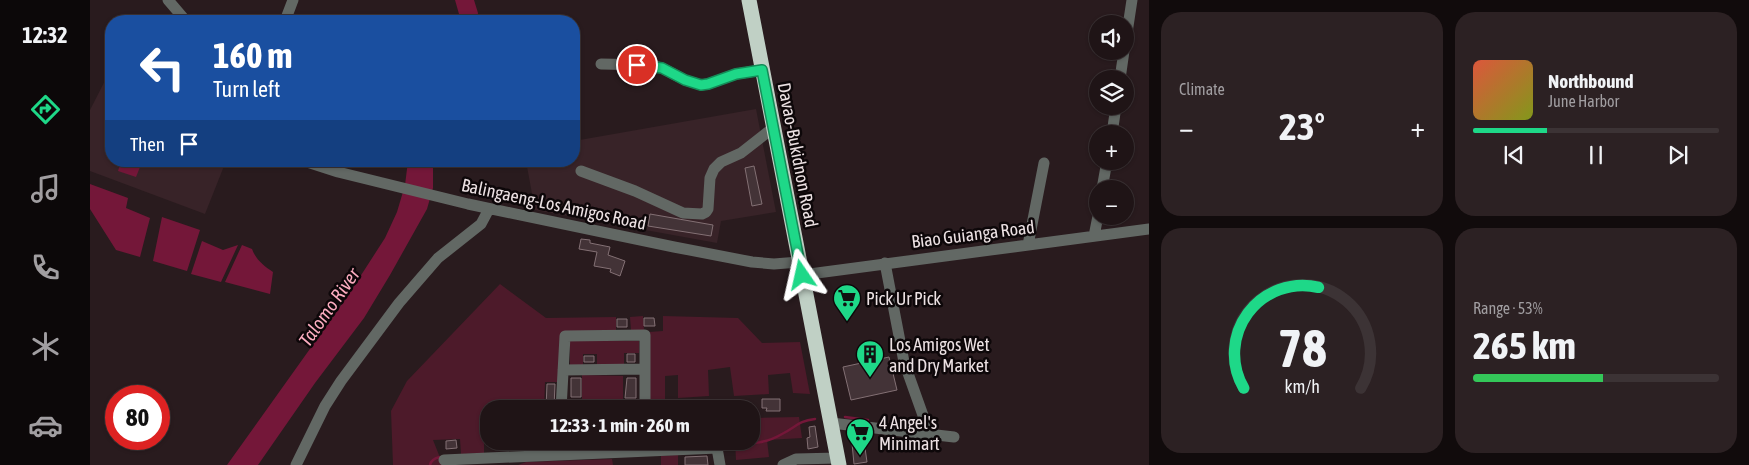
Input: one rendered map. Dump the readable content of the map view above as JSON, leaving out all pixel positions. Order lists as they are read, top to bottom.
{
  "streets": {
    "highway": ["Davao-Bukidnon Road"],
    "street": ["Balingaeng-Los Amigos Road", "Biao Guianga Road"]
  },
  "crossings": [
    ["Davao-Bukidnon Road", "Balingaeng-Los Amigos Road"],
    ["Davao-Bukidnon Road", "Biao Guianga Road"],
    ["Balingaeng-Los Amigos Road", "Biao Guianga Road"]
  ],
  "water": ["Talomo River"],
  "places": {
    "supermarket": ["Pick Ur Pick", "4 Angel's Minimart"],
    "building": ["Los Amigos Wet and Dry Market"]
  },
  "page": {
    "tabs": "12:32",
    "tile": [
      "Climate",
      ["Range · 53%", "265 km"]
    ],
    "map_buttons": ["+", "−"],
    "turn": ["160 m", "Turn left"],
    "song": ["Northbound", "June Harbor"],
    "heat": ["−", "23°", "+"],
    "then": "Then",
    "limit": "80",
    "trip": "12:33 · 1 min · 260 m",
    "gauge": ["78", "km/h"]
  }
}
